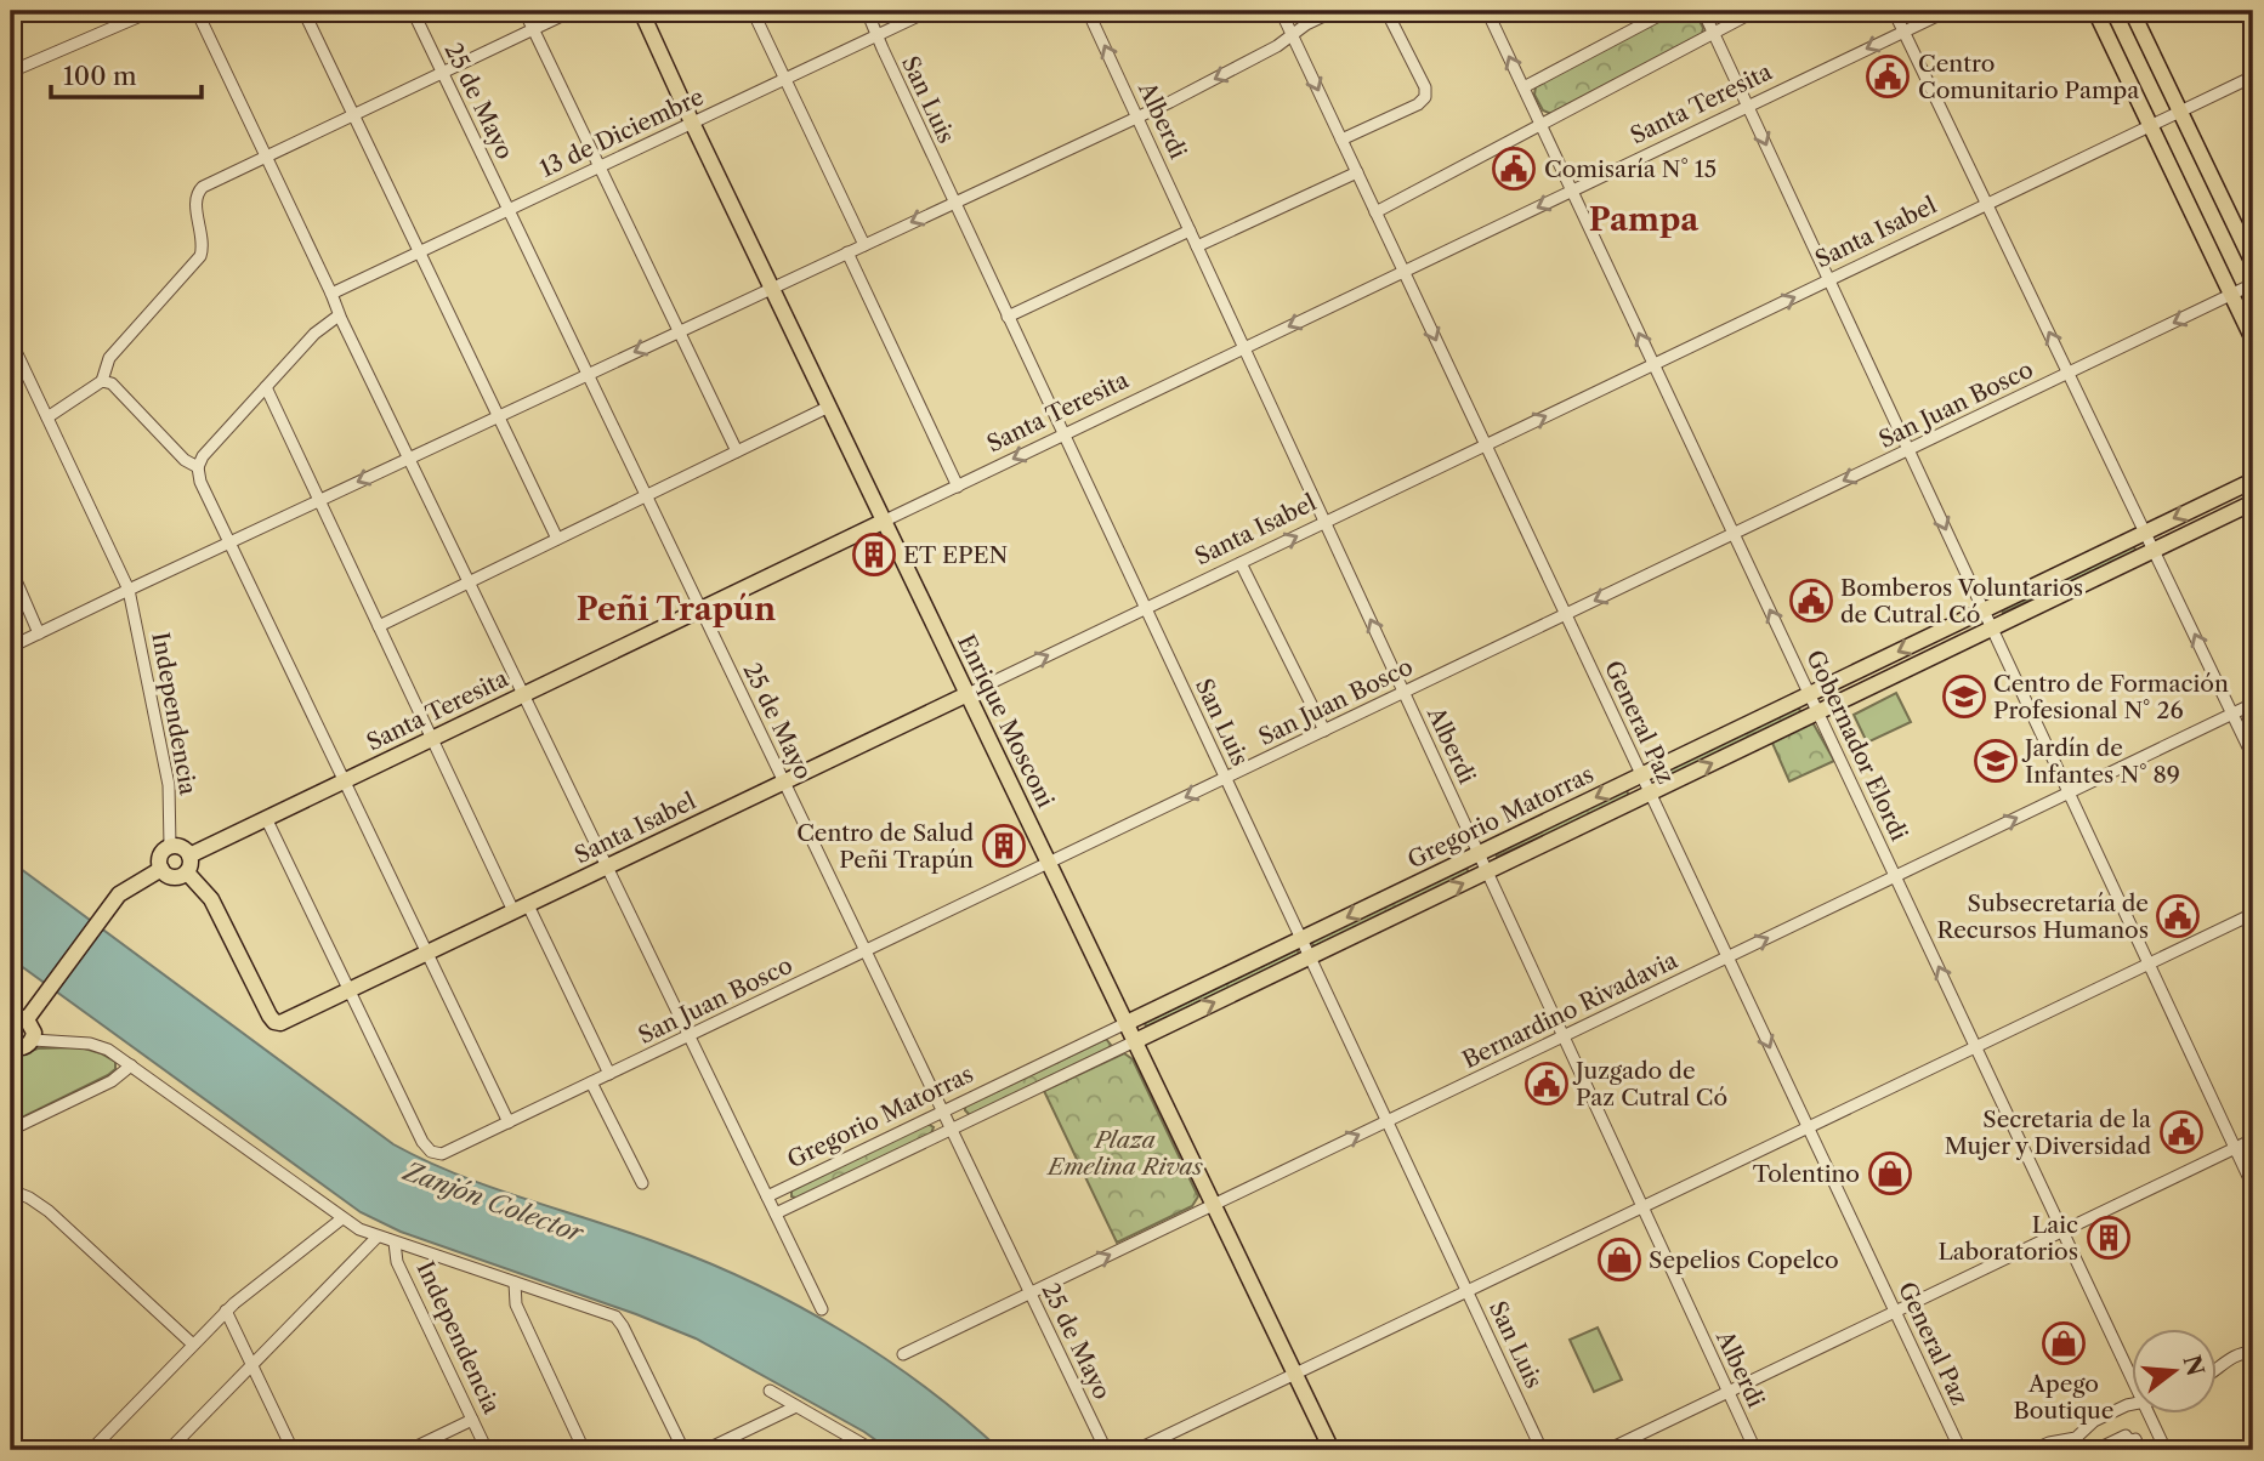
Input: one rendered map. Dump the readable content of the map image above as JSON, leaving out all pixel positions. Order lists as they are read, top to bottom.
{
  "streets": {
    "main road": [
      "Santa Teresita",
      "Santa Isabel",
      "Enrique Mosconi",
      "Gregorio Matorras"
    ],
    "street": [
      "San Luis",
      "25 de Mayo",
      "Alberdi",
      "13 de Diciembre",
      "San Juan Bosco",
      "Independencia",
      "General Paz",
      "Gobernador Elordi",
      "Bernardino Rivadavia"
    ]
  },
  "crossings": [
    ["San Luis", "Santa Teresita"],
    ["San Luis", "13 de Diciembre"],
    ["San Luis", "Santa Isabel"],
    ["San Luis", "San Juan Bosco"],
    ["San Luis", "Gregorio Matorras"],
    ["San Luis", "Bernardino Rivadavia"],
    ["25 de Mayo", "Santa Teresita"],
    ["25 de Mayo", "13 de Diciembre"],
    ["25 de Mayo", "Santa Isabel"],
    ["25 de Mayo", "San Juan Bosco"],
    ["25 de Mayo", "Gregorio Matorras"],
    ["25 de Mayo", "Bernardino Rivadavia"],
    ["Santa Teresita", "Alberdi"],
    ["Santa Teresita", "Santa Isabel"],
    ["Santa Teresita", "Independencia"],
    ["Santa Teresita", "Enrique Mosconi"],
    ["Santa Teresita", "General Paz"],
    ["Santa Teresita", "Gobernador Elordi"],
    ["Alberdi", "Santa Isabel"],
    ["Alberdi", "San Juan Bosco"],
    ["Alberdi", "Gregorio Matorras"],
    ["Alberdi", "Bernardino Rivadavia"],
    ["13 de Diciembre", "Enrique Mosconi"],
    ["Santa Isabel", "San Juan Bosco"],
    ["Santa Isabel", "Independencia"],
    ["Santa Isabel", "Enrique Mosconi"],
    ["Santa Isabel", "General Paz"],
    ["Santa Isabel", "Gobernador Elordi"],
    ["San Juan Bosco", "Enrique Mosconi"],
    ["San Juan Bosco", "General Paz"],
    ["San Juan Bosco", "Gobernador Elordi"],
    ["Enrique Mosconi", "Gregorio Matorras"],
    ["Enrique Mosconi", "Bernardino Rivadavia"],
    ["General Paz", "Gregorio Matorras"],
    ["General Paz", "Bernardino Rivadavia"],
    ["Gobernador Elordi", "Gregorio Matorras"],
    ["Gobernador Elordi", "Bernardino Rivadavia"]
  ],
  "one_way": ["Gobernador Elordi", "Bernardino Rivadavia"],
  "districts": ["Pampa", "Peñi Trapún"],
  "water": ["Zanjón Colector"],
  "parks": ["Plaza Emelina Rivas"],
  "places": {
    "public building": [
      "Centro Comunitario Pampa",
      "Comisaría N° 15",
      "Bomberos Voluntarios de Cutral Có",
      "Subsecretaría de Recursos Humanos",
      "Juzgado de Paz Cutral Có",
      "Secretaria de la Mujer y Diversidad"
    ],
    "building": ["ET EPEN", "Centro de Salud Peñi Trapún", "Laic Laboratorios"],
    "school or university": ["Centro de Formación Profesional N° 26", "Jardín de Infantes N° 89"],
    "shop": ["Tolentino", "Sepelios Copelco", "Apego Boutique"]
  },
  "scale_bar": "100 m",
  "north": "right"
}
